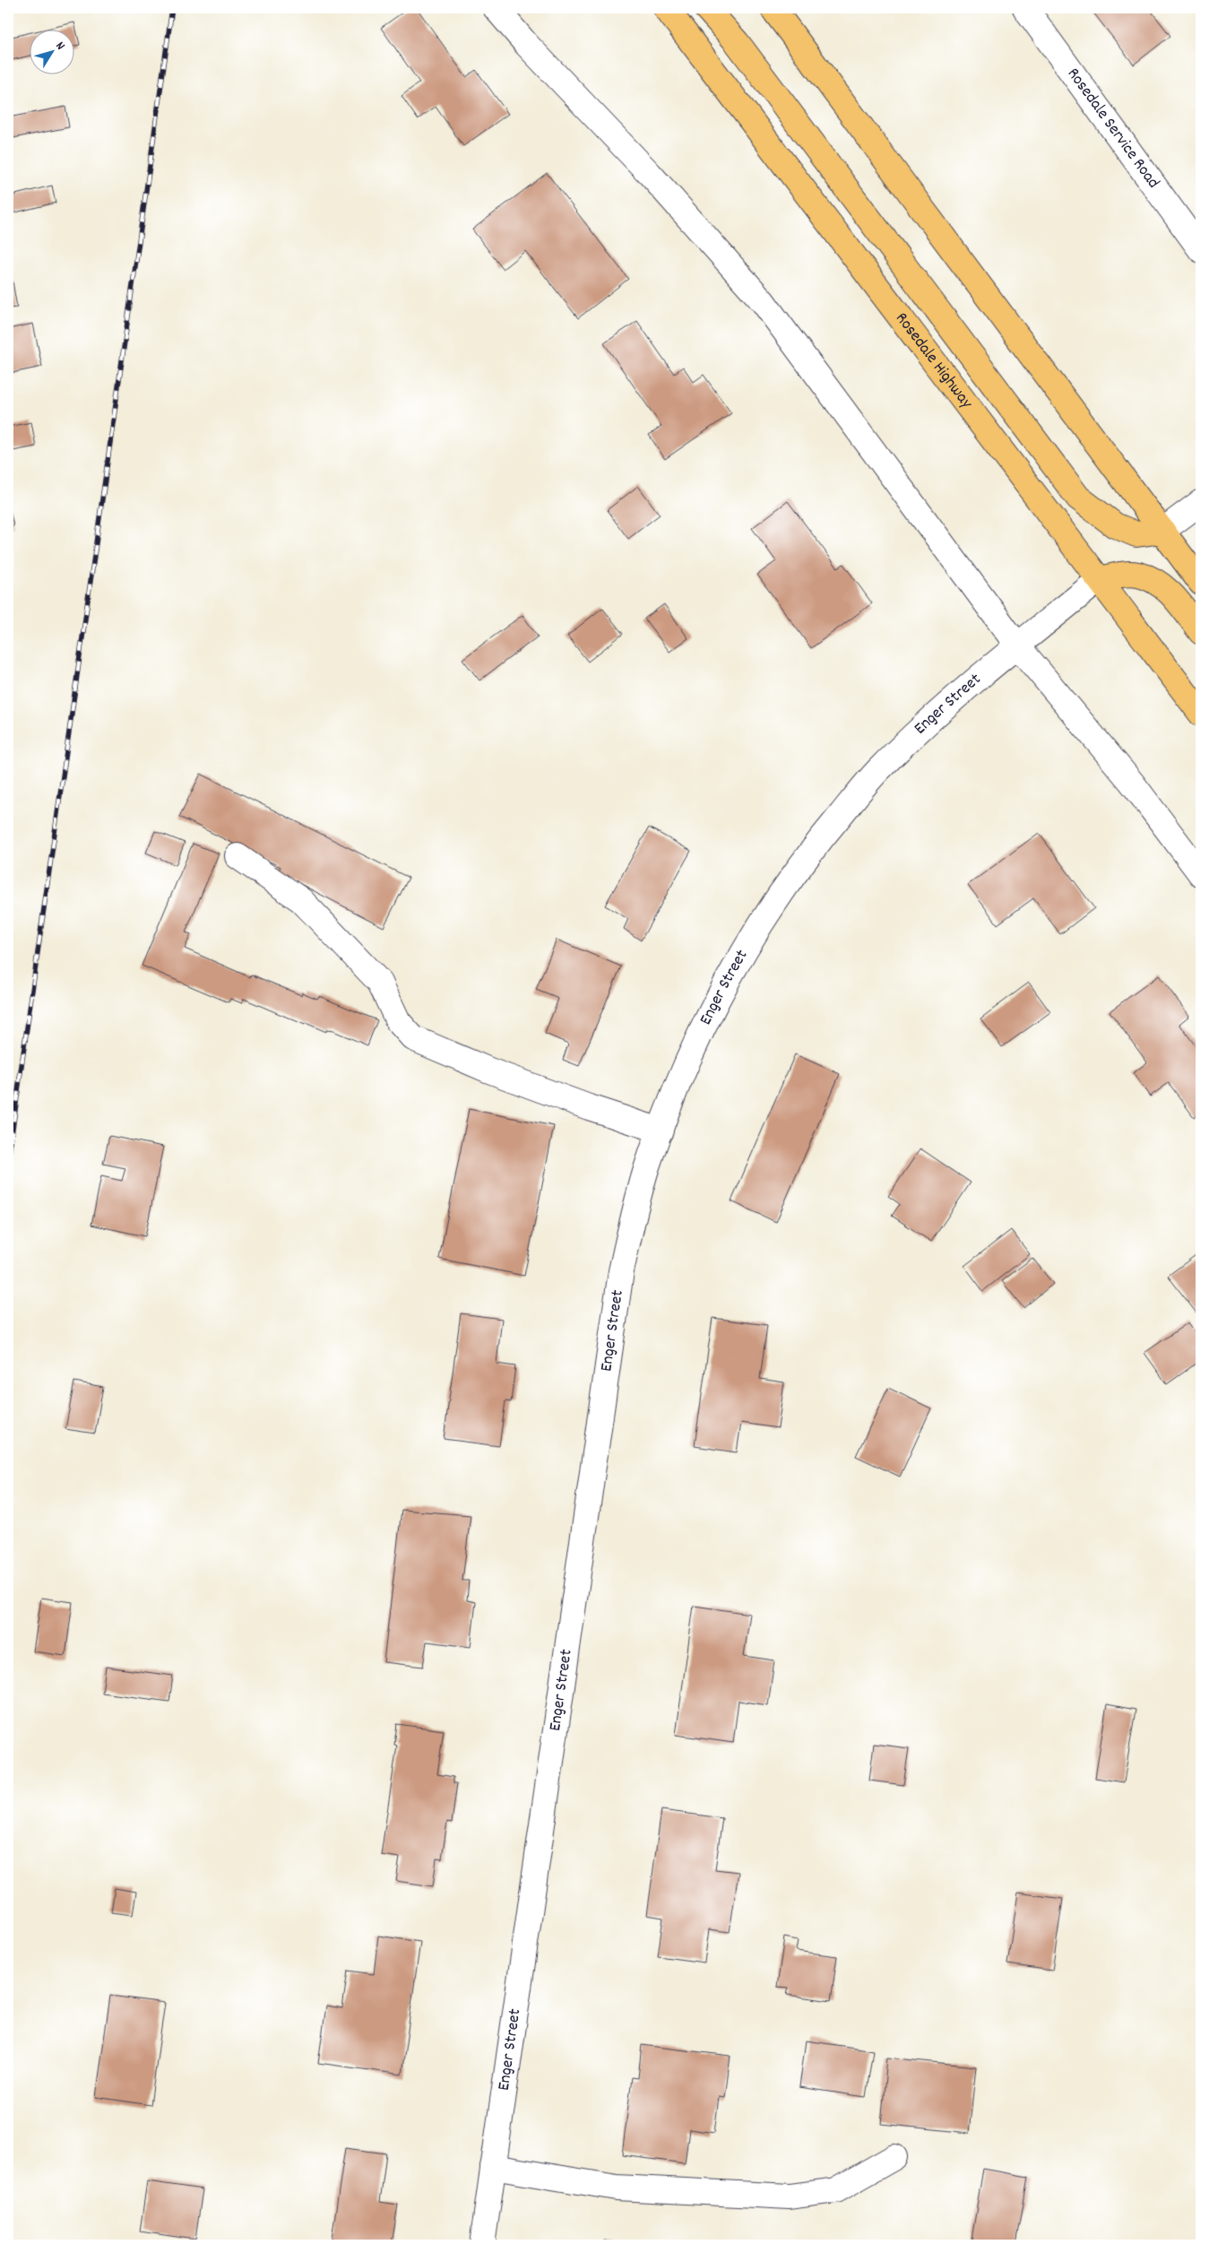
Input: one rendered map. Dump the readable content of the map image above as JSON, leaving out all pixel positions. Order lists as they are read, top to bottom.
{
  "streets": {
    "main road": ["Rosedale Highway"],
    "street": ["Rosedale Service Road", "Enger Street"]
  },
  "crossings": [
    ["Rosedale Highway", "Enger Street"]
  ],
  "north": "top right"
}
